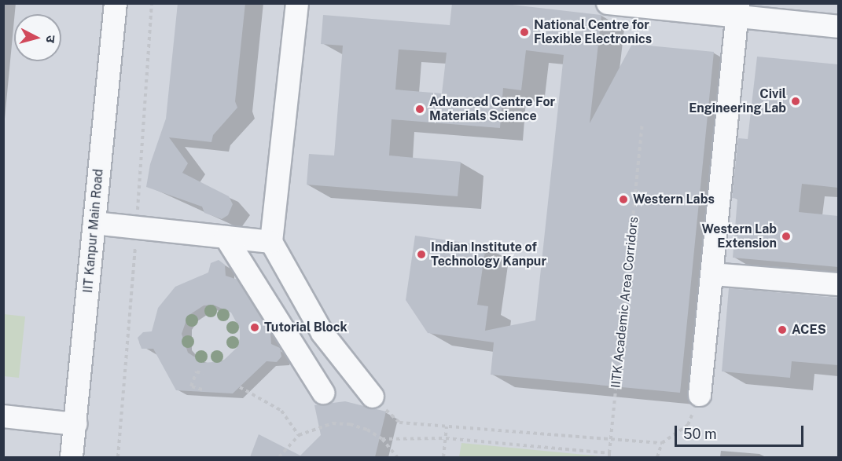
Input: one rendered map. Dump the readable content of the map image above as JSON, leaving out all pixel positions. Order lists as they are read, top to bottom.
{
  "streets": {
    "street": ["IIT Kanpur Main Road"],
    "path": ["IITK Academic Area Corridors"]
  },
  "places": [
    "National Centre for Flexible Electronics",
    "Civil Engineering Lab",
    "Advanced Centre For Materials Science",
    "Western Labs",
    "Western Lab Extension",
    "Indian Institute of Technology Kanpur",
    "Tutorial Block",
    "ACES"
  ],
  "scale_bar": "50 m",
  "north": "right"
}
